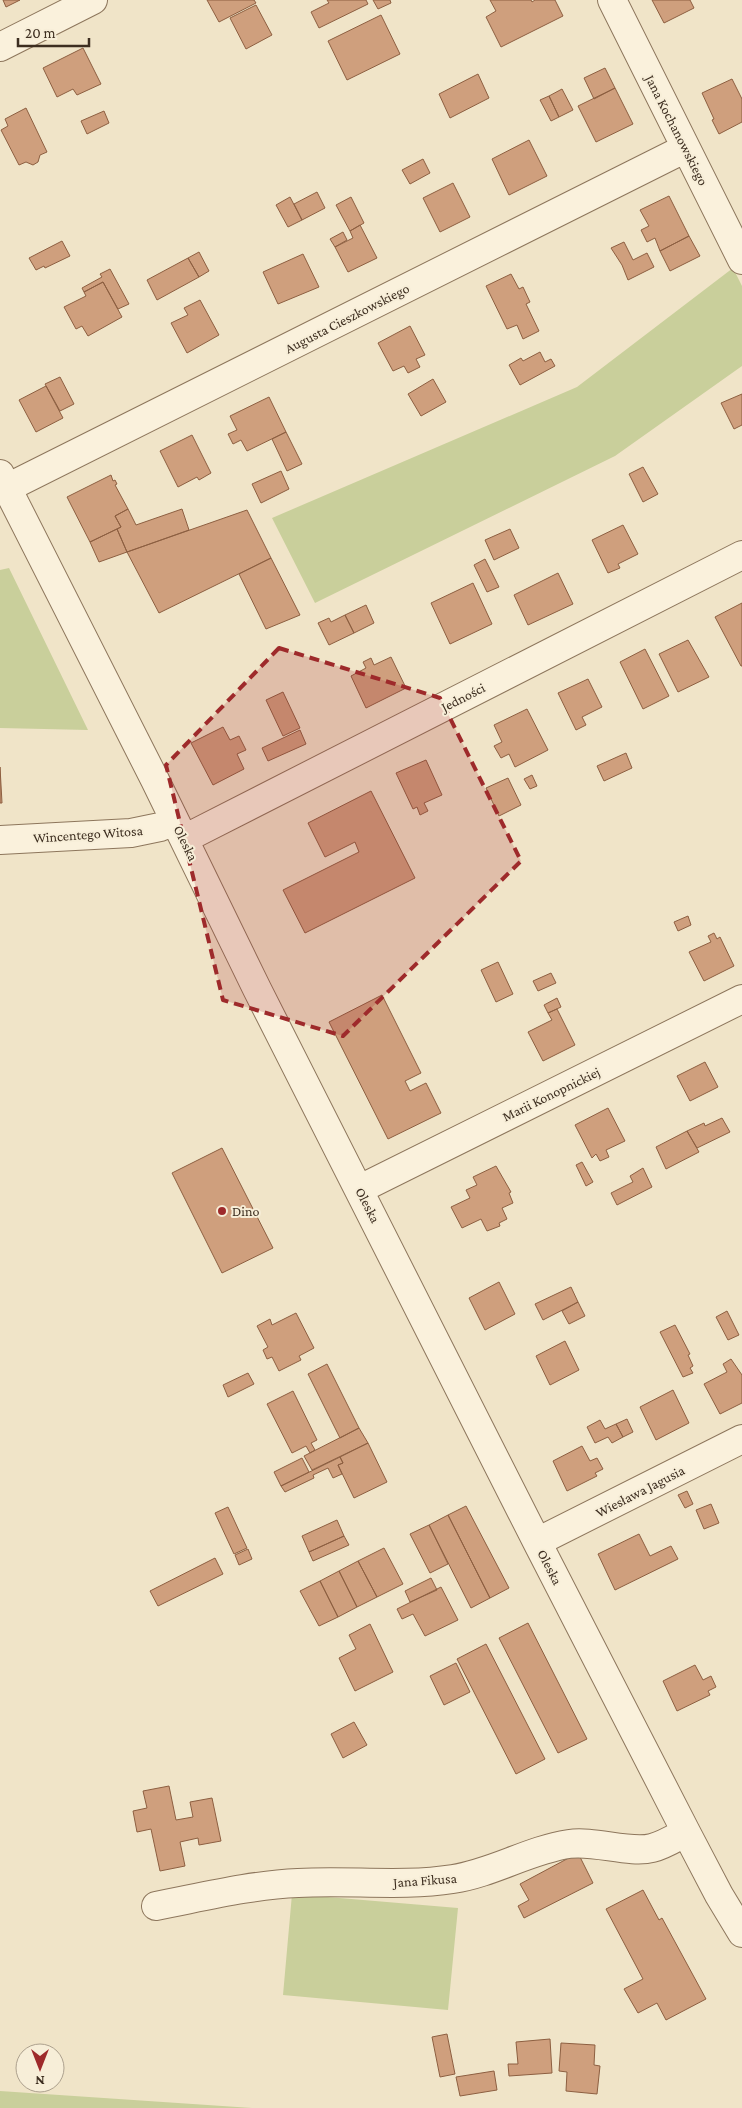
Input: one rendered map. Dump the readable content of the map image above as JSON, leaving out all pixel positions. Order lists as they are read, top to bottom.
{
  "streets": {
    "street": [
      "Jana Kochanowskiego",
      "Augusta Cieszkowskiego",
      "Jedności",
      "Wincentego Witosa",
      "Oleska",
      "Marii Konopnickiej",
      "Wiesława Jagusia",
      "Jana Fikusa"
    ]
  },
  "crossings": [
    ["Jana Kochanowskiego", "Augusta Cieszkowskiego"],
    ["Augusta Cieszkowskiego", "Oleska"],
    ["Jedności", "Wincentego Witosa"],
    ["Jedności", "Oleska"],
    ["Wincentego Witosa", "Oleska"],
    ["Oleska", "Marii Konopnickiej"],
    ["Oleska", "Wiesława Jagusia"],
    ["Oleska", "Jana Fikusa"]
  ],
  "places": ["Dino"],
  "scale_bar": "20 m",
  "north": "bottom"
}
